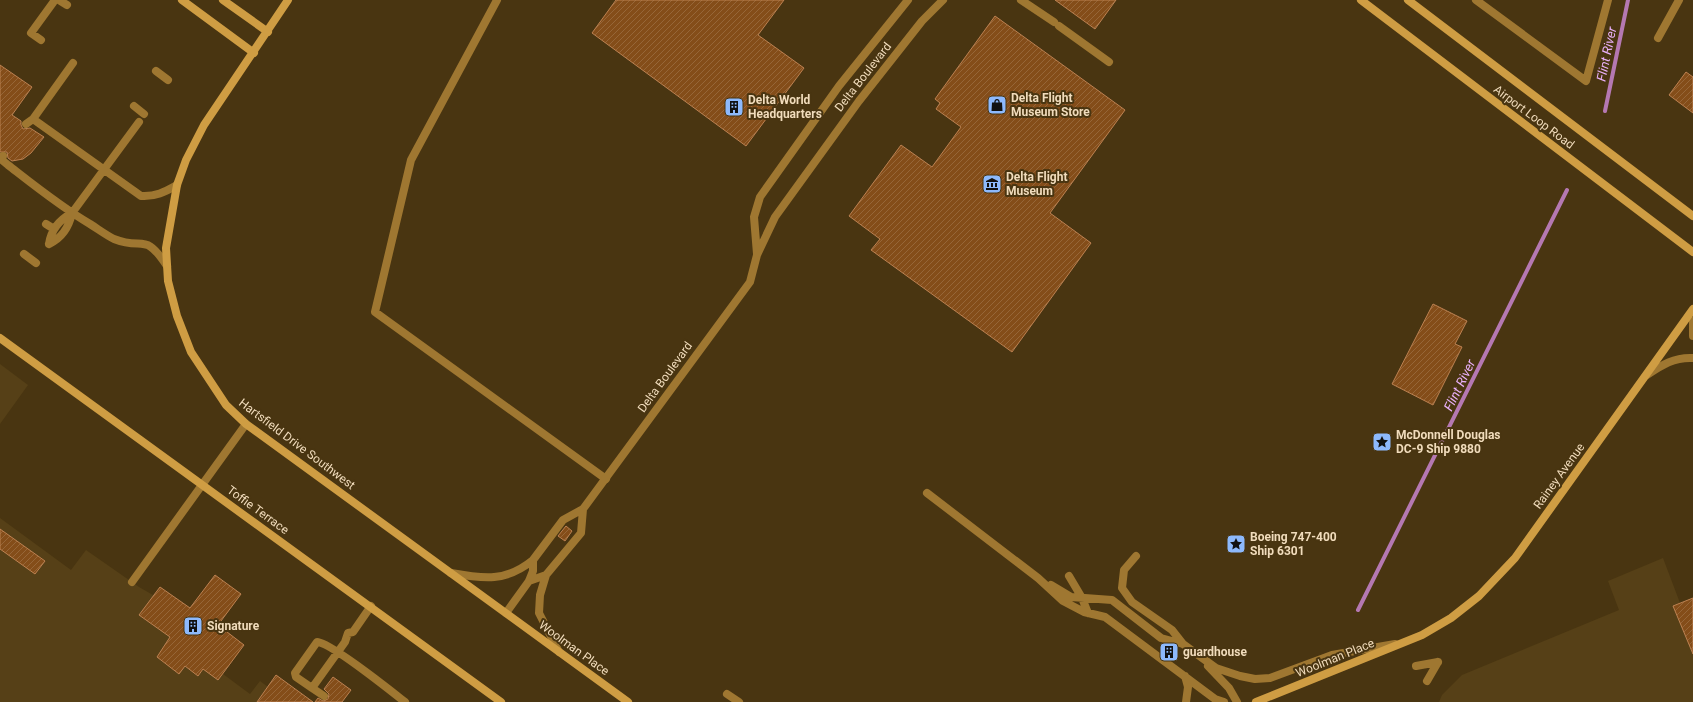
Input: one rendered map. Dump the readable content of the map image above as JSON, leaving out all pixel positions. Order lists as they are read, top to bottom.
{
  "streets": {
    "street": [
      "Delta Boulevard",
      "Airport Loop Road",
      "Hartsfield Drive Southwest",
      "Rainey Avenue",
      "Toffie Terrace",
      "Woolman Place"
    ]
  },
  "crossings": [
    ["Delta Boulevard", "Hartsfield Drive Southwest"],
    ["Delta Boulevard", "Woolman Place"],
    ["Hartsfield Drive Southwest", "Woolman Place"],
    ["Rainey Avenue", "Woolman Place"]
  ],
  "water": ["Flint River"],
  "places": {
    "shop": ["Delta Flight Museum Store"],
    "building": ["Delta World Headquarters", "Signature", "guardhouse"],
    "museum": ["Delta Flight Museum"],
    "place": ["McDonnell Douglas DC-9 Ship 9880", "Boeing 747-400 Ship 6301"]
  }
}
